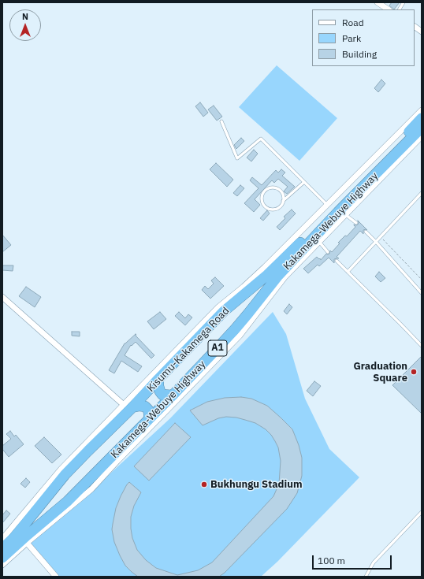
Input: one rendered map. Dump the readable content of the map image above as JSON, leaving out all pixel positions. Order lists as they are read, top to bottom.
{
  "streets": {
    "highway": ["Kakamega-Webuye Highway", "A1", "Kisumu-Kakamega Road"]
  },
  "places": ["Graduation Square", "Bukhungu Stadium"],
  "legend": ["Road", "Park", "Building"],
  "scale_bar": "100 m",
  "north": "top"
}
